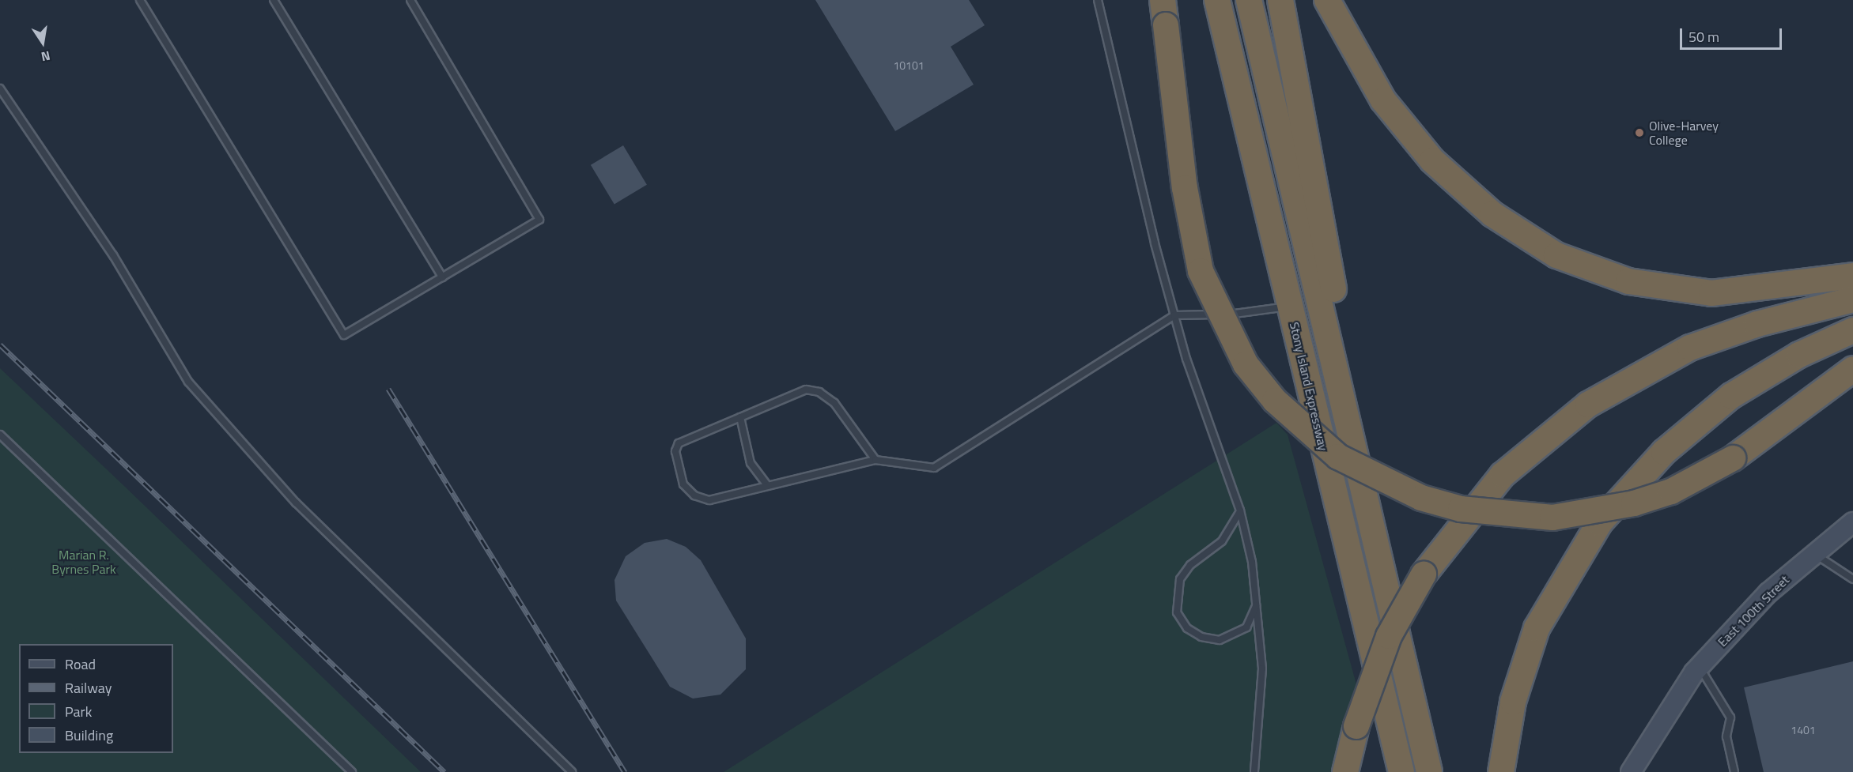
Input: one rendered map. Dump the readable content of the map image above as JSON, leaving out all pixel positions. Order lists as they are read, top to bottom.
{
  "streets": {
    "highway": ["Stony Island Expressway"],
    "street": ["East 100th Street"]
  },
  "parks": ["Marian R. Byrnes Park"],
  "places": ["Olive-Harvey College"],
  "house_numbers": ["10101", "1401"],
  "legend": [
    "Road",
    "Railway",
    "Park",
    "Building"
  ],
  "scale_bar": "50 m",
  "north": "bottom"
}
